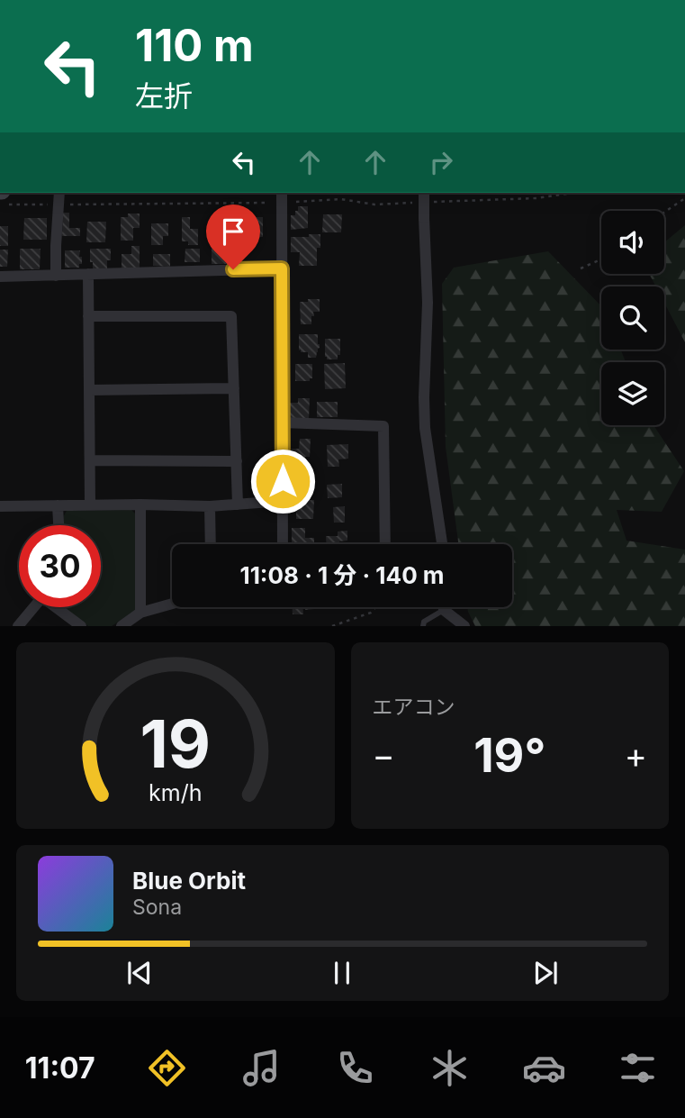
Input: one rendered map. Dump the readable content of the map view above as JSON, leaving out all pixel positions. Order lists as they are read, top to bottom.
{
  "page": {
    "turn": ["110 m", "左折"],
    "limit": "30",
    "trip": "11:08 · 1 分 · 140 m",
    "tile": "エアコン",
    "heat": ["−", "19°", "+"],
    "song": ["Blue Orbit", "Sona"],
    "tabs": "11:07",
    "gauge": ["19", "km/h"]
  }
}
